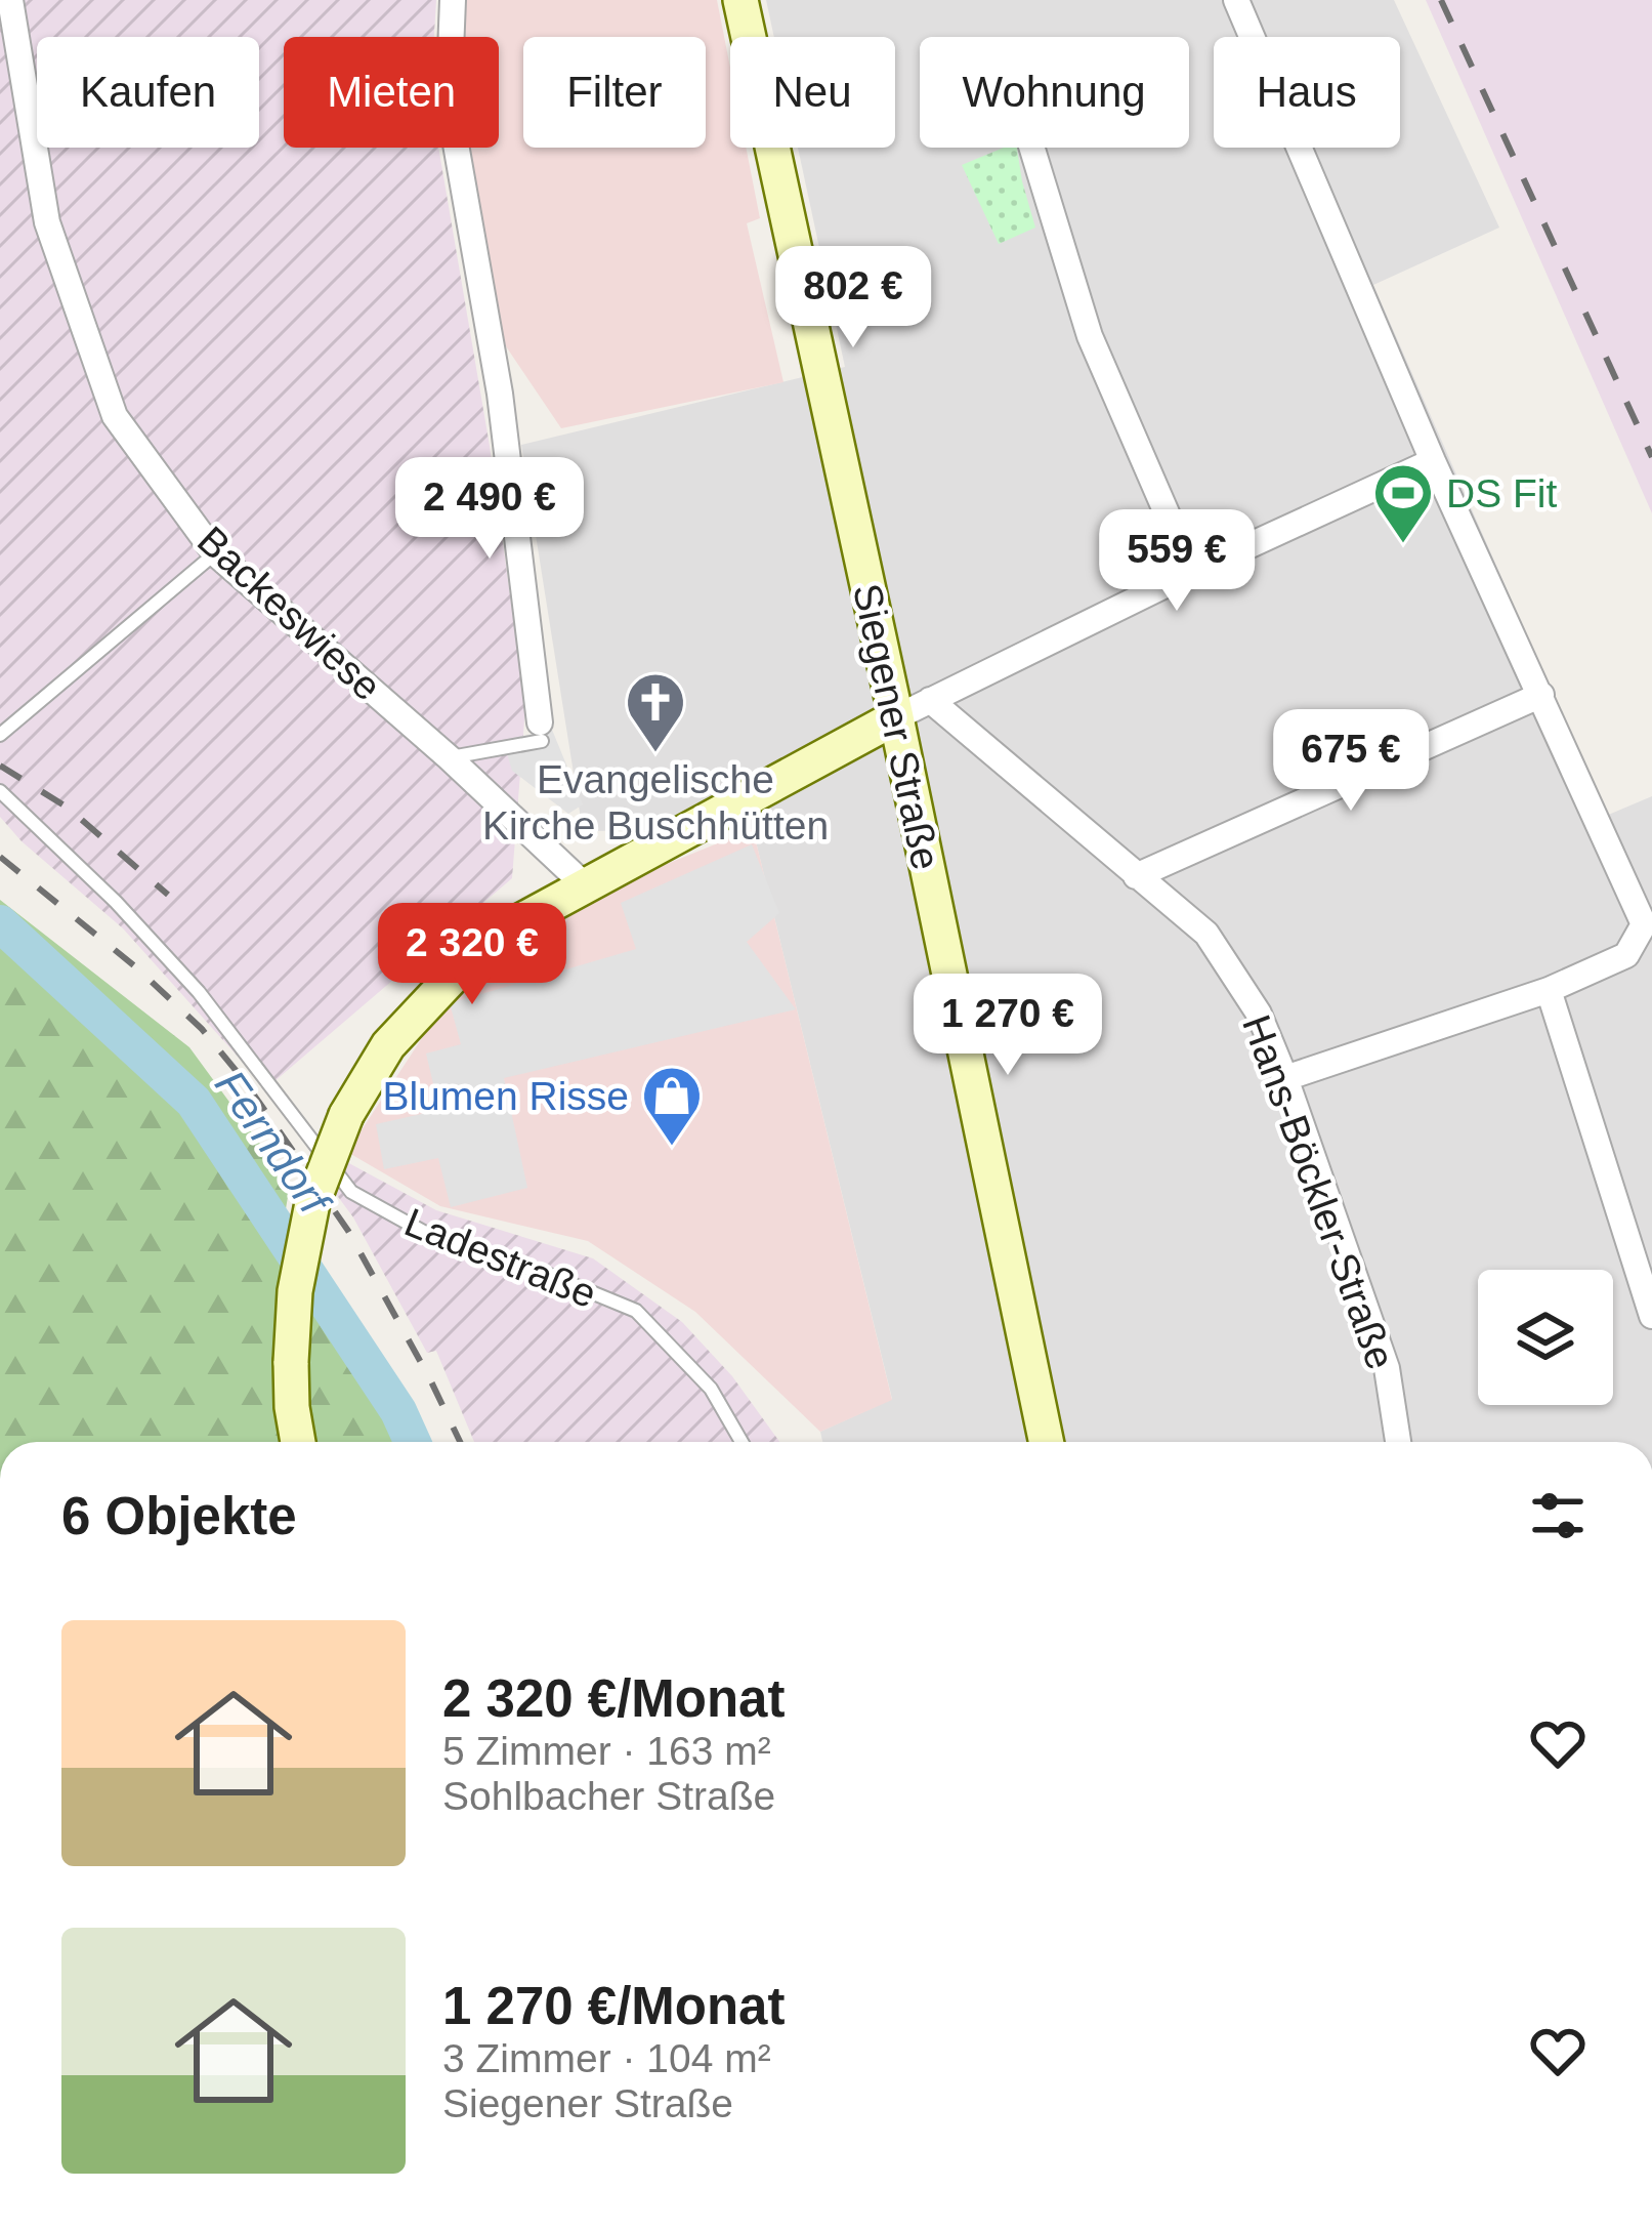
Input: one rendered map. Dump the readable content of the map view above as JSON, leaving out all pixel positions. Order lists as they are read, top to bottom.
{
  "streets": {
    "main road": ["Siegener Straße"],
    "street": ["Backeswiese", "Hans-Böckler-Straße"],
    "lane": ["Ladestraße"]
  },
  "water": ["Ferndorf"],
  "places": {
    "sports": ["DS Fit"],
    "church": ["Evangelische Kirche Buschhütten"],
    "shop": ["Blumen Risse"]
  },
  "page": {
    "chip": [
      "Kaufen",
      "Mieten",
      "Filter",
      "Neu",
      "Wohnung",
      "Haus"
    ],
    "price": [
      "802 €",
      "2 490 €",
      "559 €",
      "675 €",
      "2 320 €",
      "1 270 €"
    ],
    "heading": "6 Objekte",
    "list": [
      {
        "name": "2 320 €/Monat",
        "note": "5 Zimmer · 163 m² · Sohlbacher Straße"
      },
      {
        "name": "1 270 €/Monat",
        "note": "3 Zimmer · 104 m² · Siegener Straße"
      }
    ]
  }
}
